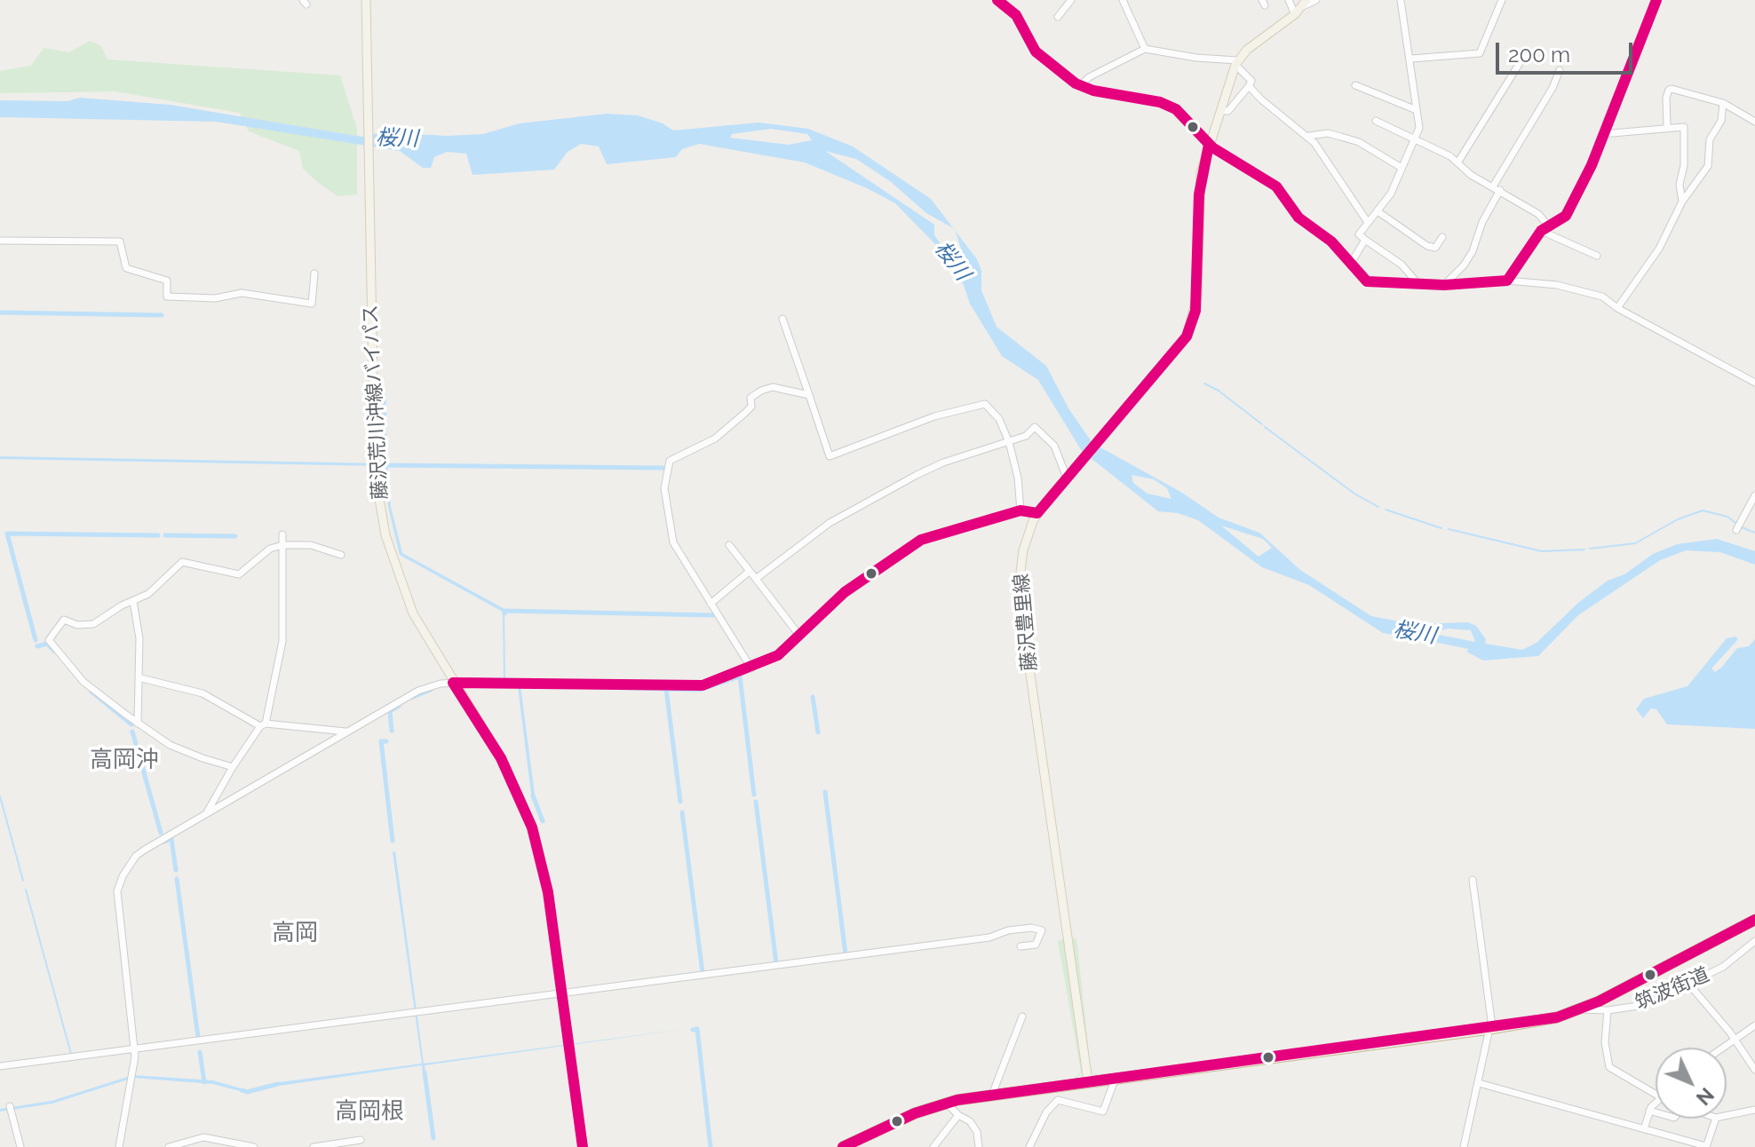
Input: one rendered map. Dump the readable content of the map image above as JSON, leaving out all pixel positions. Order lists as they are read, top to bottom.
{
  "streets": {
    "highway": ["筑波街道"],
    "main road": ["藤沢荒川沖線バイパス", "藤沢豊里線"]
  },
  "crossings": [
    ["藤沢豊里線", "筑波街道"]
  ],
  "districts": ["高岡沖", "高岡", "高岡根"],
  "water": ["桜川"],
  "scale_bar": "200 m",
  "north": "bottom right"
}
